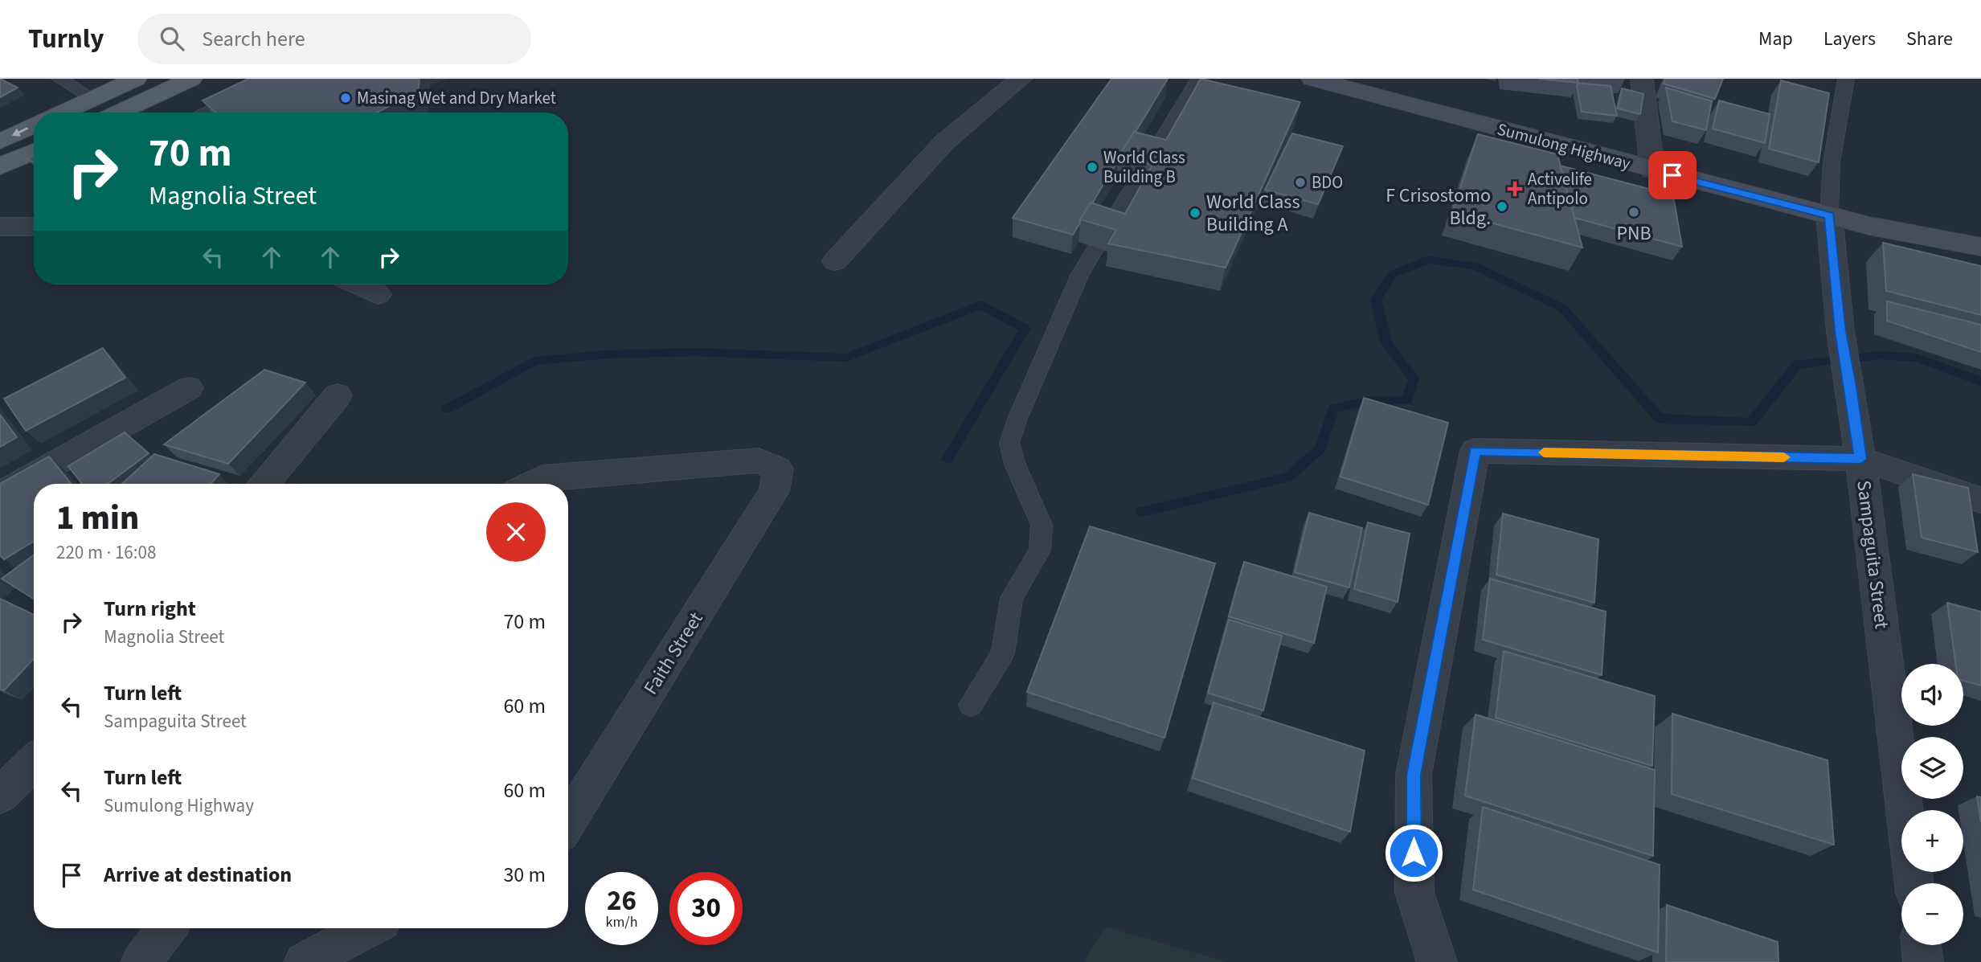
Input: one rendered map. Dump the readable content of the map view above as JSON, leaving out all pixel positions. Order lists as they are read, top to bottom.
{
  "streets": {
    "main road": ["Sumulong Highway"],
    "street": ["Sampaguita Street", "Faith Street"]
  },
  "crossings": [
    ["Sumulong Highway", "Sampaguita Street"]
  ],
  "places": {
    "other": [
      "Masinag Wet and Dry Market",
      "World Class Building B",
      "BDO",
      "F Crisostomo Bldg.",
      "PNB",
      "World Class Building A"
    ],
    "health": ["Activelife Antipolo"]
  },
  "page": {
    "header": "Turnly",
    "search": "Search here",
    "nav": ["Map", "Layers", "Share"],
    "turn": ["70 m", "Magnolia Street"],
    "heading": ["1 min", "220 m · 16:08"],
    "list": [
      {
        "name": "Turn right",
        "note": "Magnolia Street",
        "value": "70 m"
      },
      {
        "name": "Turn left",
        "note": "Sampaguita Street",
        "value": "60 m"
      },
      {
        "name": "Turn left",
        "note": "Sumulong Highway",
        "value": "60 m"
      },
      {
        "name": "Arrive at destination",
        "value": "30 m"
      }
    ],
    "map_buttons": ["+", "−"],
    "speed": "26 km/h",
    "limit": "30"
  }
}
